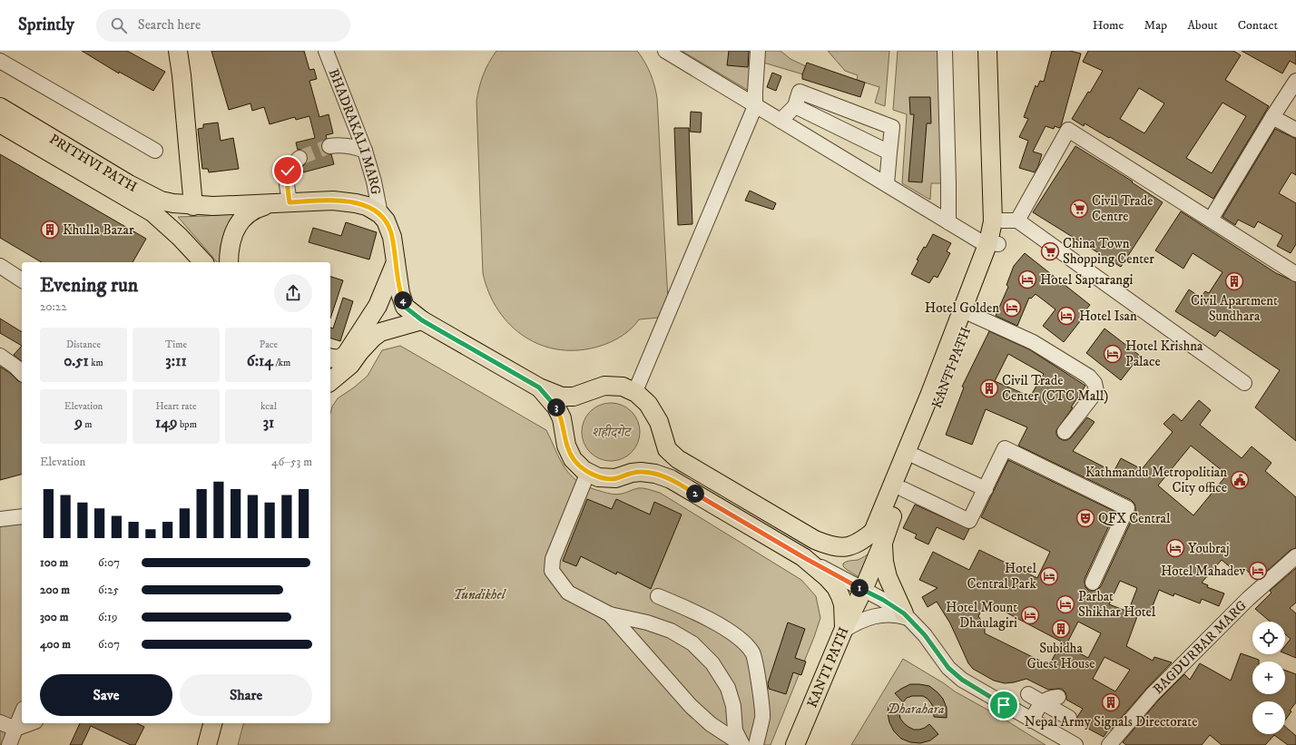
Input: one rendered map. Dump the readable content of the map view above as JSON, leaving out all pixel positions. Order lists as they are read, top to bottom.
{
  "streets": {
    "main road": ["PRITHVI PATH", "KANTI PATH"],
    "street": ["BHADRAKALI MARG", "BAGDURBAR MARG"]
  },
  "parks": ["शहीदगेट", "Tundikhel", "Dharahara"],
  "places": {
    "supermarket": ["Civil Trade Centre", "China Town Shopping Center"],
    "building": [
      "Khulla Bazar",
      "Civil Apartment Sundhara",
      "Civil Trade Center (CTC Mall)",
      "Subidha Guest House",
      "Nepal Army Signals Directorate"
    ],
    "hotel": [
      "Hotel Saptarangi",
      "Hotel Golden",
      "Hotel Isan",
      "Hotel Krishna Palace",
      "Youbraj",
      "Hotel Mahadev",
      "Hotel Central Park",
      "Parbat Shikhar Hotel",
      "Hotel Mount Dhaulagiri"
    ],
    "public building": ["Kathmandu Metropolitian City office"],
    "theatre": ["QFX Central"]
  },
  "page": {
    "header": "Sprintly",
    "search": "Search here",
    "nav": [
      "Home",
      "Map",
      "About",
      "Contact"
    ],
    "heading": ["Evening run", "20:22"],
    "pins": [
      "4",
      "3",
      "2",
      "1"
    ],
    "stats": [
      ["Distance", "0.51 km"],
      ["Time", "3:11"],
      ["Pace", "6:14 /km"],
      ["Elevation", "9 m"],
      ["Heart rate", "149 bpm"],
      ["kcal", "31"]
    ],
    "chart": ["Elevation", "46–53 m"],
    "list": [
      {
        "name": "100 m",
        "note": "6:07"
      },
      {
        "name": "200 m",
        "note": "6:25"
      },
      {
        "name": "300 m",
        "note": "6:19"
      },
      {
        "name": "400 m",
        "note": "6:07"
      }
    ],
    "map_buttons": ["+", "−"],
    "buttons": ["Save", "Share"]
  }
}
